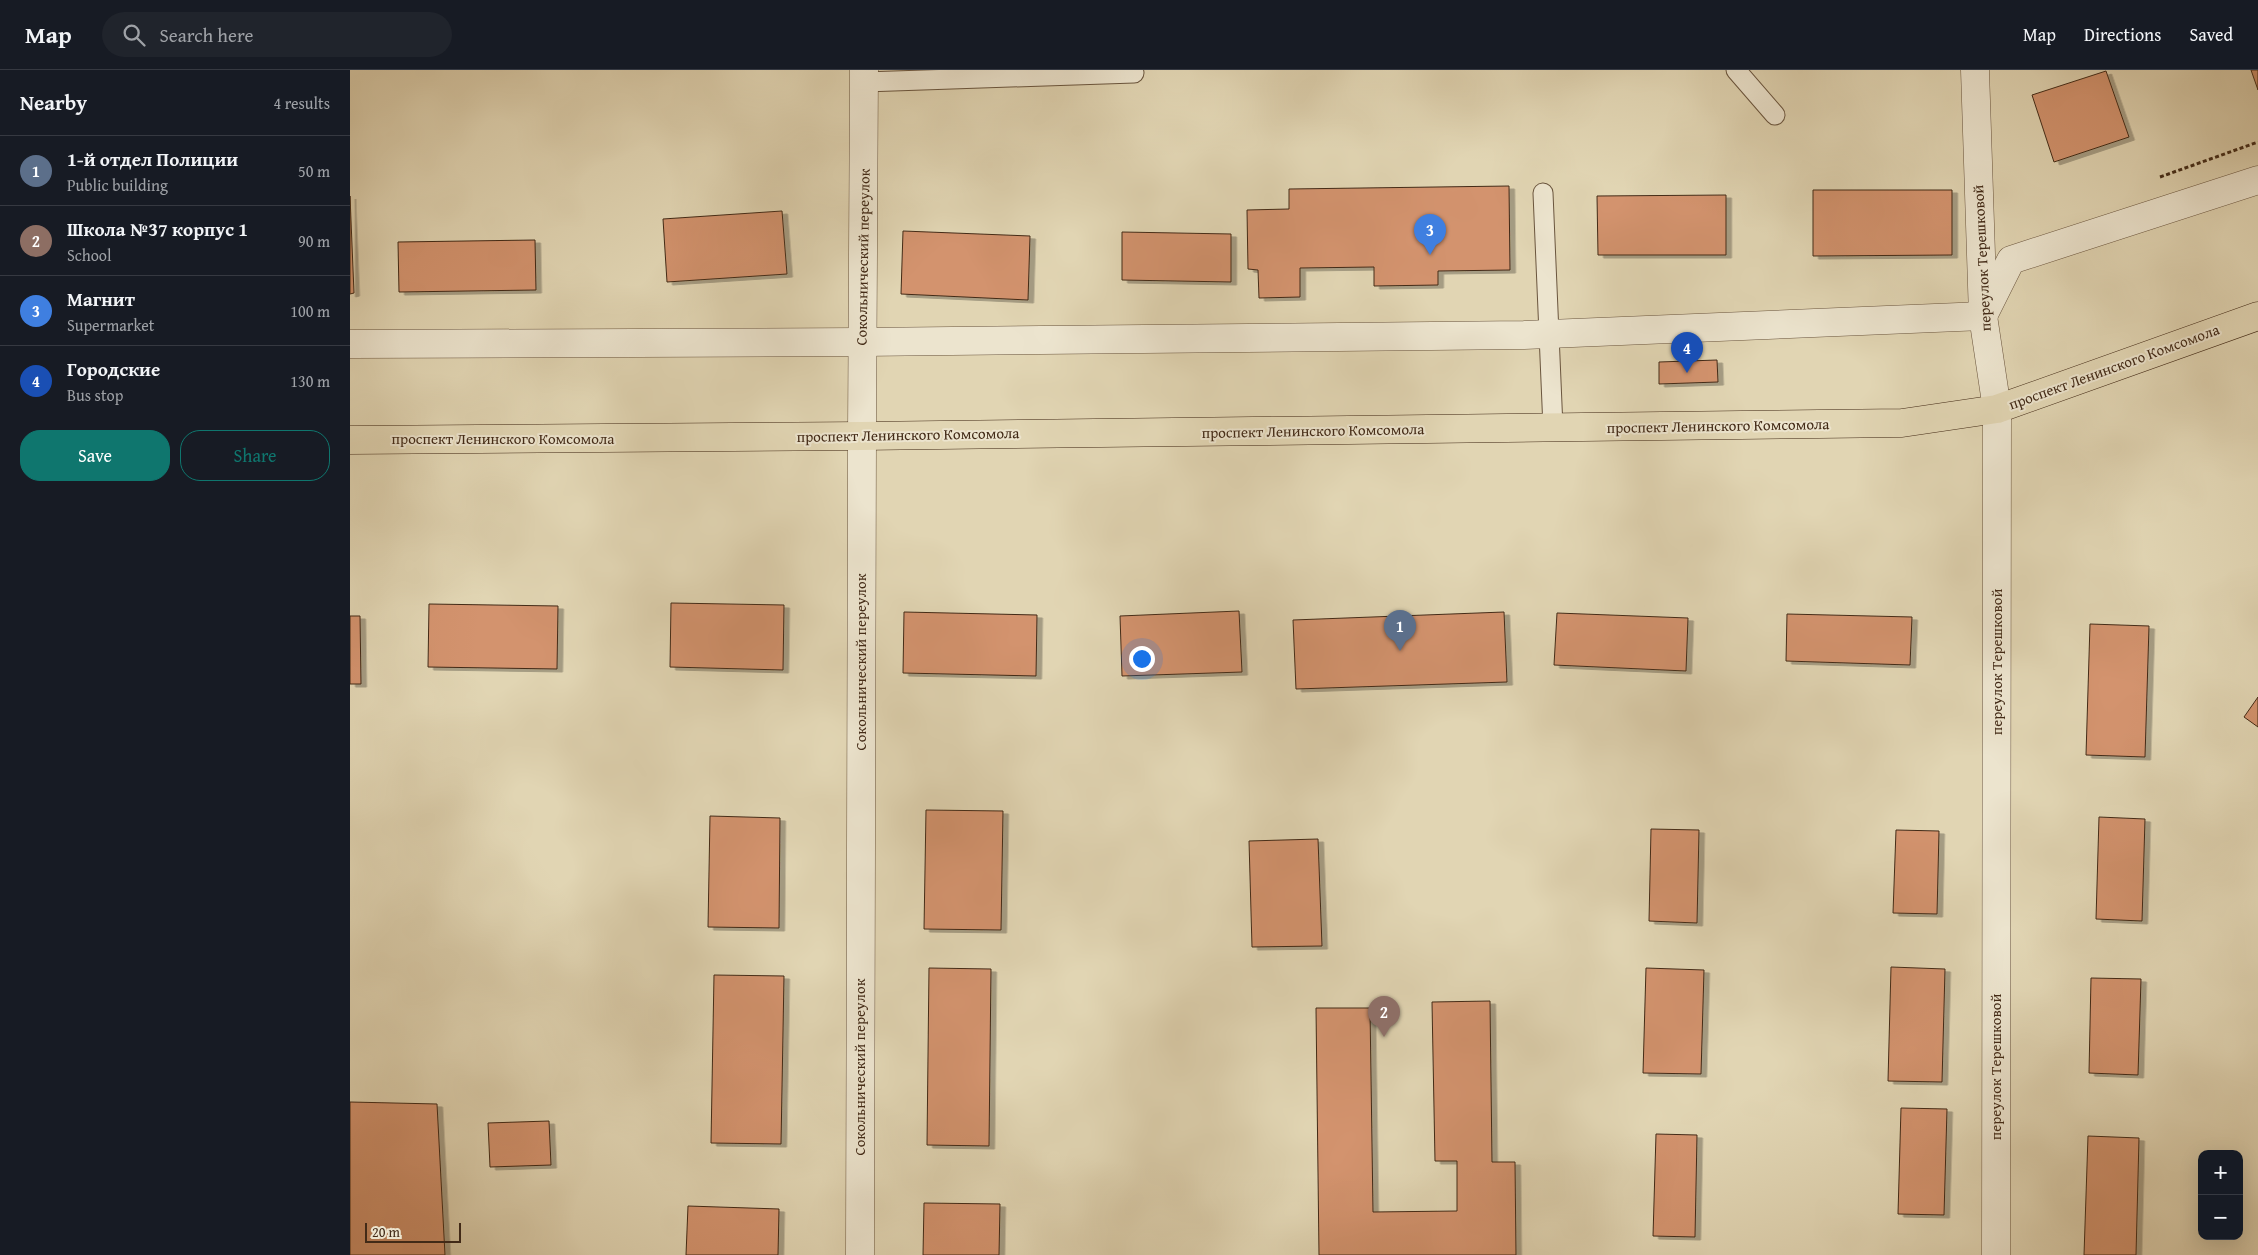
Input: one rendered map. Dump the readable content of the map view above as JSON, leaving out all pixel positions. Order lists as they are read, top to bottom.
{
  "streets": {
    "main road": ["проспект Ленинского Комсомола"],
    "street": ["Сокольнический переулок", "переулок Терешковой"]
  },
  "crossings": [
    ["Сокольнический переулок", "проспект Ленинского Комсомола"],
    ["переулок Терешковой", "проспект Ленинского Комсомола"]
  ],
  "scale_bar": "20 m",
  "page": {
    "header": "Map",
    "search": "Search here",
    "nav": ["Map", "Directions", "Saved"],
    "heading": ["Nearby", "4 results"],
    "list": [
      {
        "mark": "1",
        "name": "1-й отдел Полиции",
        "note": "Public building",
        "value": "50 m"
      },
      {
        "mark": "2",
        "name": "Школа №37 корпус 1",
        "note": "School",
        "value": "90 m"
      },
      {
        "mark": "3",
        "name": "Магнит",
        "note": "Supermarket",
        "value": "100 m"
      },
      {
        "mark": "4",
        "name": "Городские",
        "note": "Bus stop",
        "value": "130 m"
      }
    ],
    "pins": [
      "3",
      "4",
      "1",
      "2"
    ],
    "buttons": ["Save", "Share"],
    "map_buttons": ["+", "−"],
    "scale": "20 m"
  }
}
